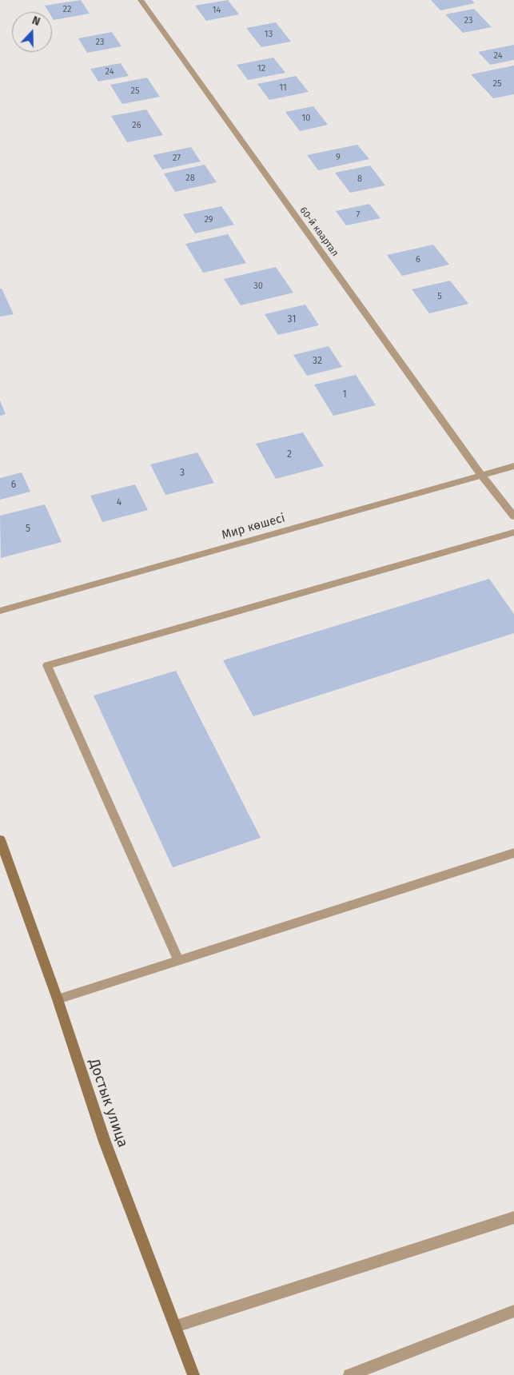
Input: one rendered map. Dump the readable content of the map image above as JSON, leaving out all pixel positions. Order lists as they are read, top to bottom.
{
  "streets": {
    "street": ["60-й квартал", "Мир көшесі", "Достык улица"]
  },
  "crossings": [
    ["60-й квартал", "Мир көшесі"]
  ],
  "house_numbers": [
    "22",
    "14",
    "23",
    "13",
    "23",
    "24",
    "12",
    "24",
    "25",
    "11",
    "25",
    "10",
    "26",
    "9",
    "27",
    "28",
    "8",
    "7",
    "29",
    "6",
    "30",
    "5",
    "31",
    "32",
    "1",
    "2",
    "3",
    "6",
    "4",
    "5"
  ],
  "north": "top"
}
